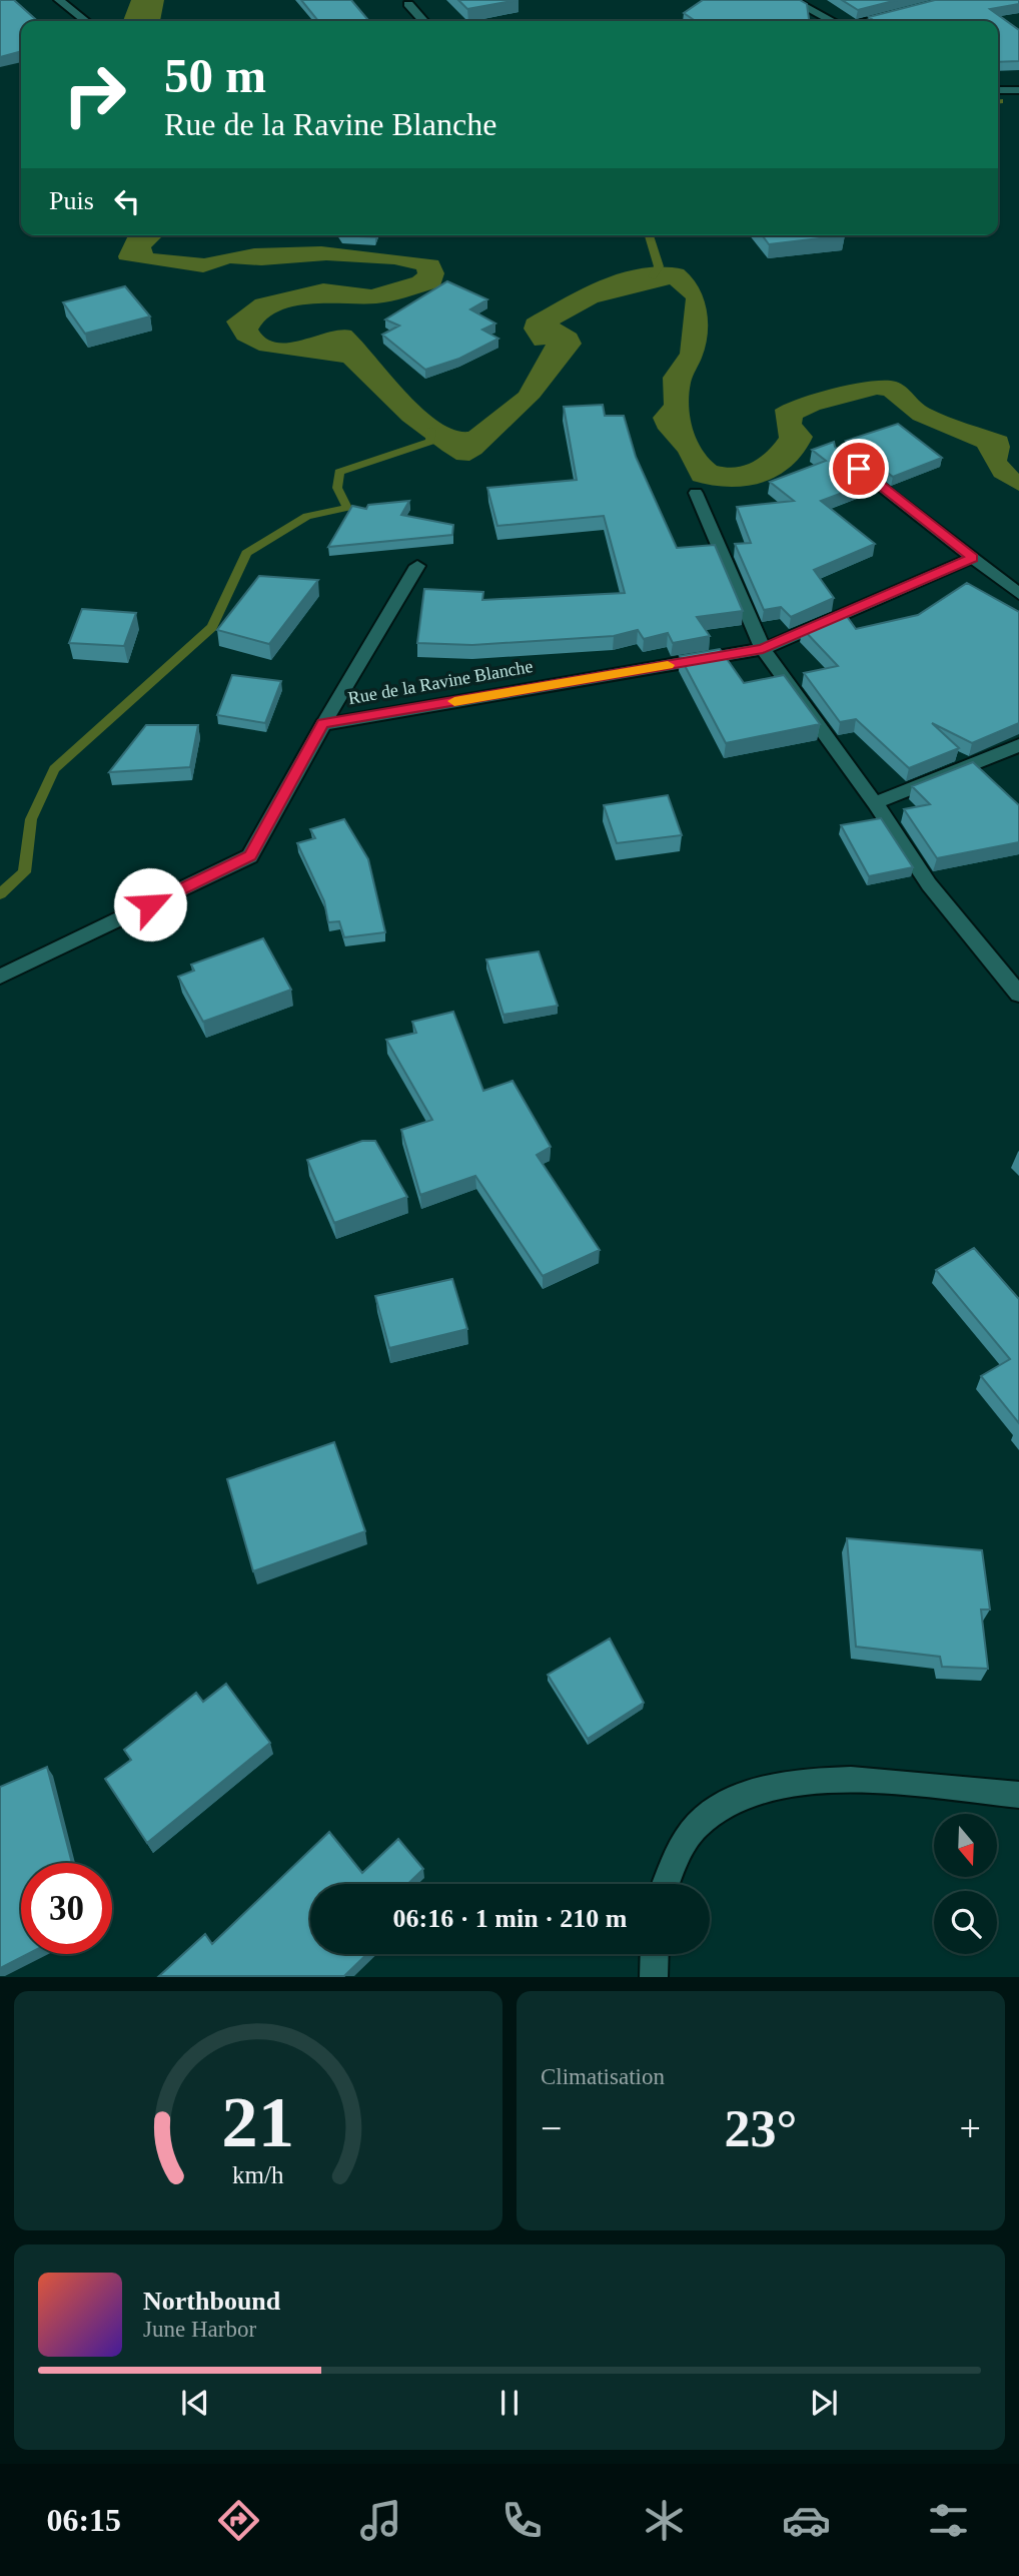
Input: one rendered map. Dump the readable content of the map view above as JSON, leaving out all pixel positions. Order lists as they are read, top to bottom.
{
  "streets": {
    "street": ["Rue de la Ravine Blanche"]
  },
  "north": "bottom",
  "page": {
    "turn": ["50 m", "Rue de la Ravine Blanche"],
    "then": "Puis",
    "limit": "30",
    "trip": "06:16 · 1 min · 210 m",
    "tile": "Climatisation",
    "heat": ["−", "23°", "+"],
    "song": ["Northbound", "June Harbor"],
    "tabs": "06:15",
    "gauge": ["21", "km/h"]
  }
}
